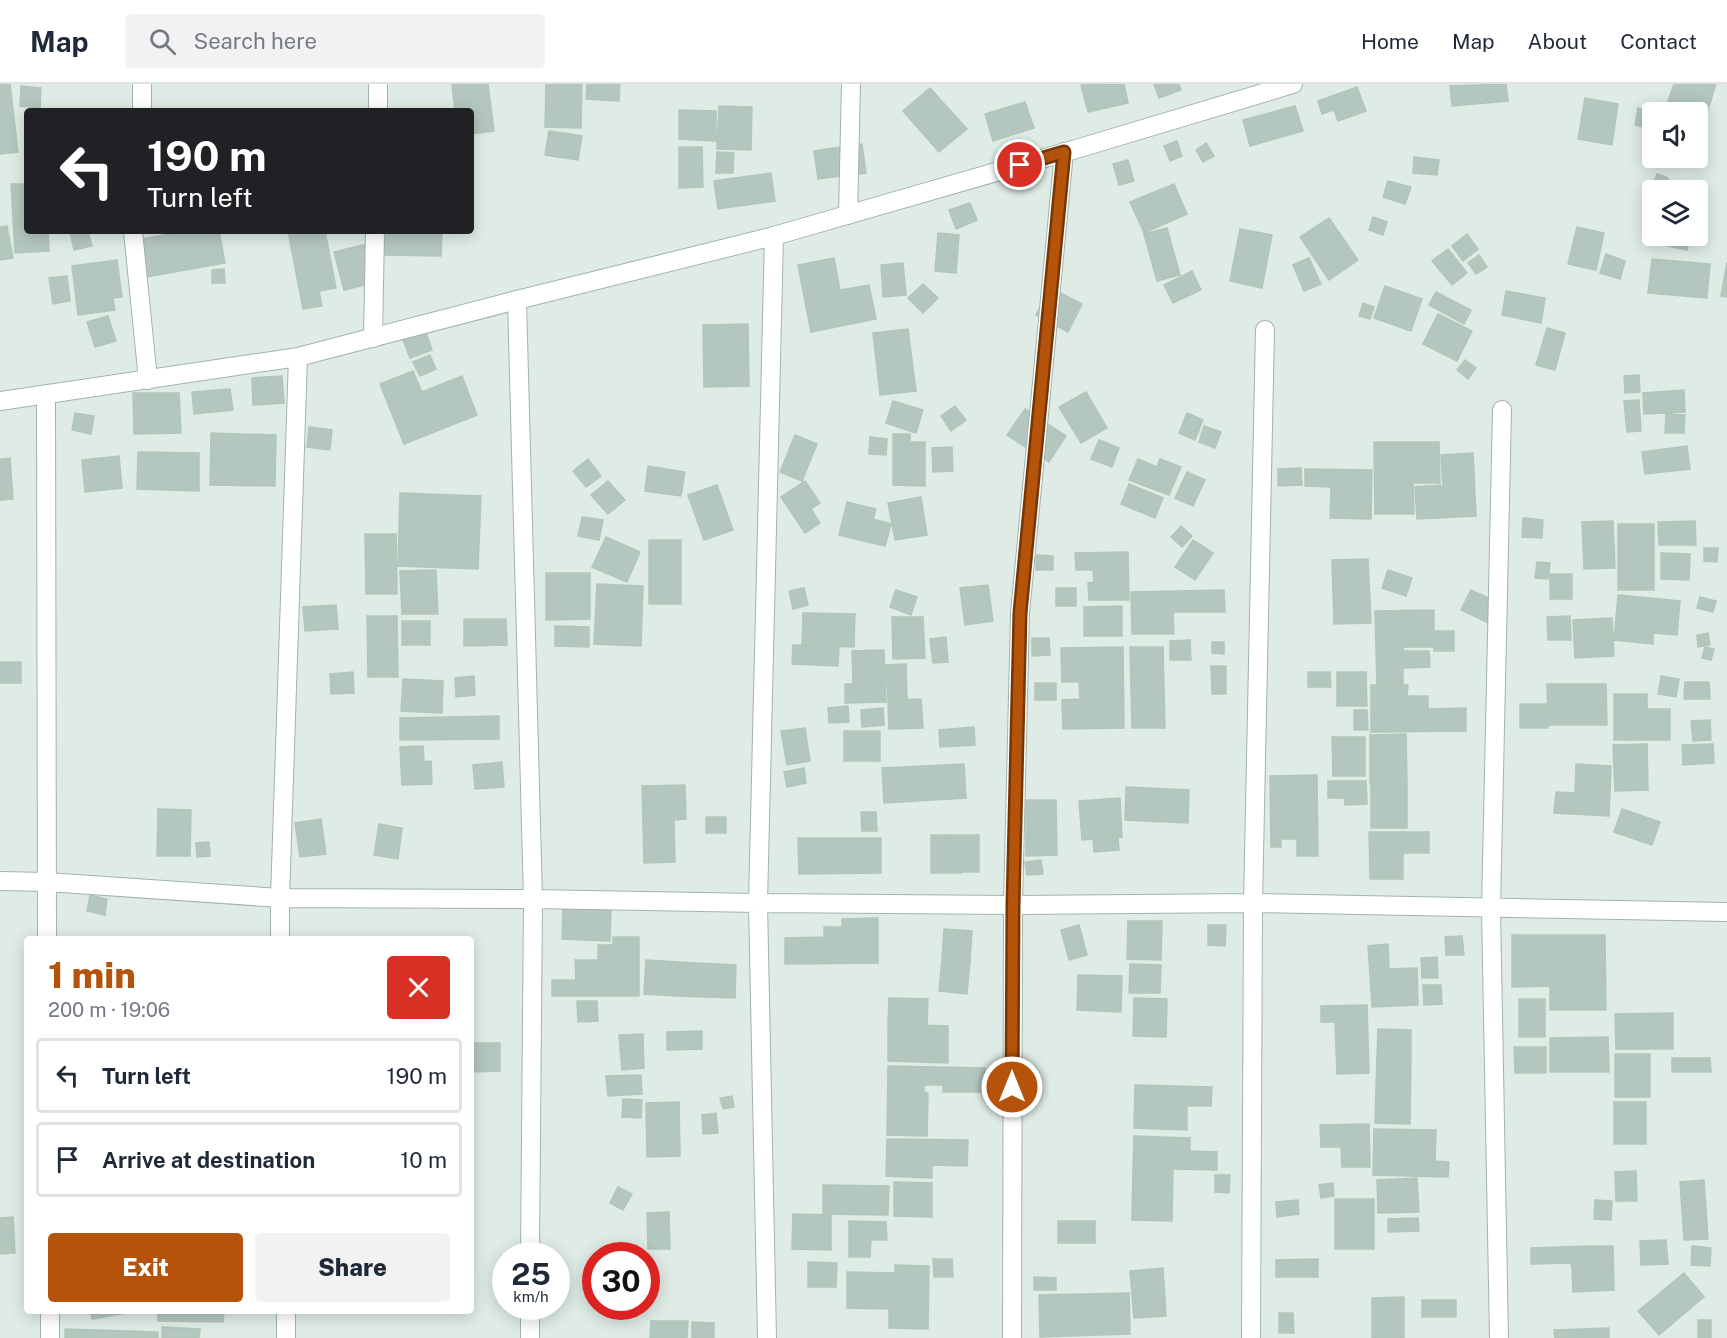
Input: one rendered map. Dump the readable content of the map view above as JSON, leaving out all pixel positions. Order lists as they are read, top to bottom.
{
  "page": {
    "header": "Map",
    "search": "Search here",
    "nav": [
      "Home",
      "Map",
      "About",
      "Contact"
    ],
    "turn": ["190 m", "Turn left"],
    "heading": ["1 min", "200 m · 19:06"],
    "list": [
      {
        "name": "Turn left",
        "value": "190 m"
      },
      {
        "name": "Arrive at destination",
        "value": "10 m"
      }
    ],
    "buttons": ["Exit", "Share"],
    "speed": "25 km/h",
    "limit": "30"
  }
}
